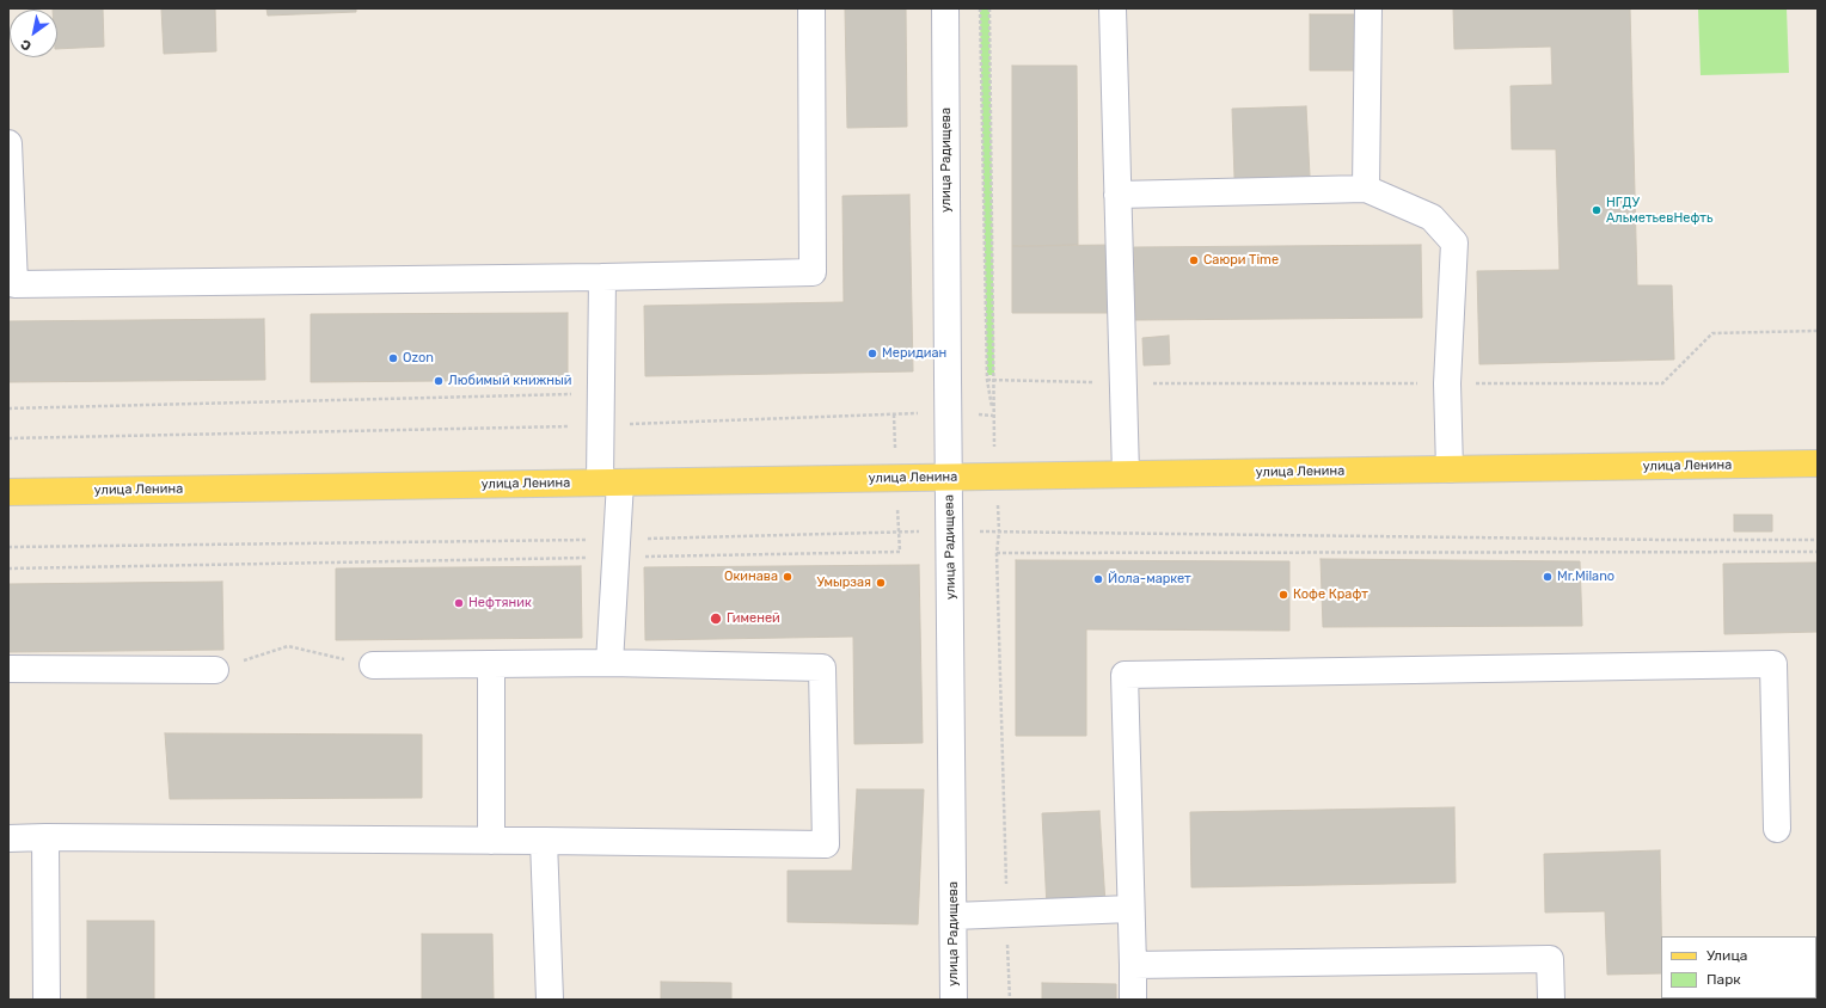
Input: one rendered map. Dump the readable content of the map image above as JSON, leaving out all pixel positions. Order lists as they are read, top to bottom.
{
  "streets": {
    "main road": ["улица Ленина"],
    "street": ["улица Радищева"]
  },
  "crossings": [
    ["улица Радищева", "улица Ленина"]
  ],
  "places": [
    "НГДУ АльметьевНефть",
    "Саюри Time",
    "Меридиан",
    "Ozon",
    "Любимый книжный",
    "Окинава",
    "Mr.Milano",
    "Йола-маркет",
    "Умырзая",
    "Кофе Крафт",
    "Нефтяник",
    "Гименей"
  ],
  "legend": ["Улица", "Парк"],
  "north": "bottom left"
}
